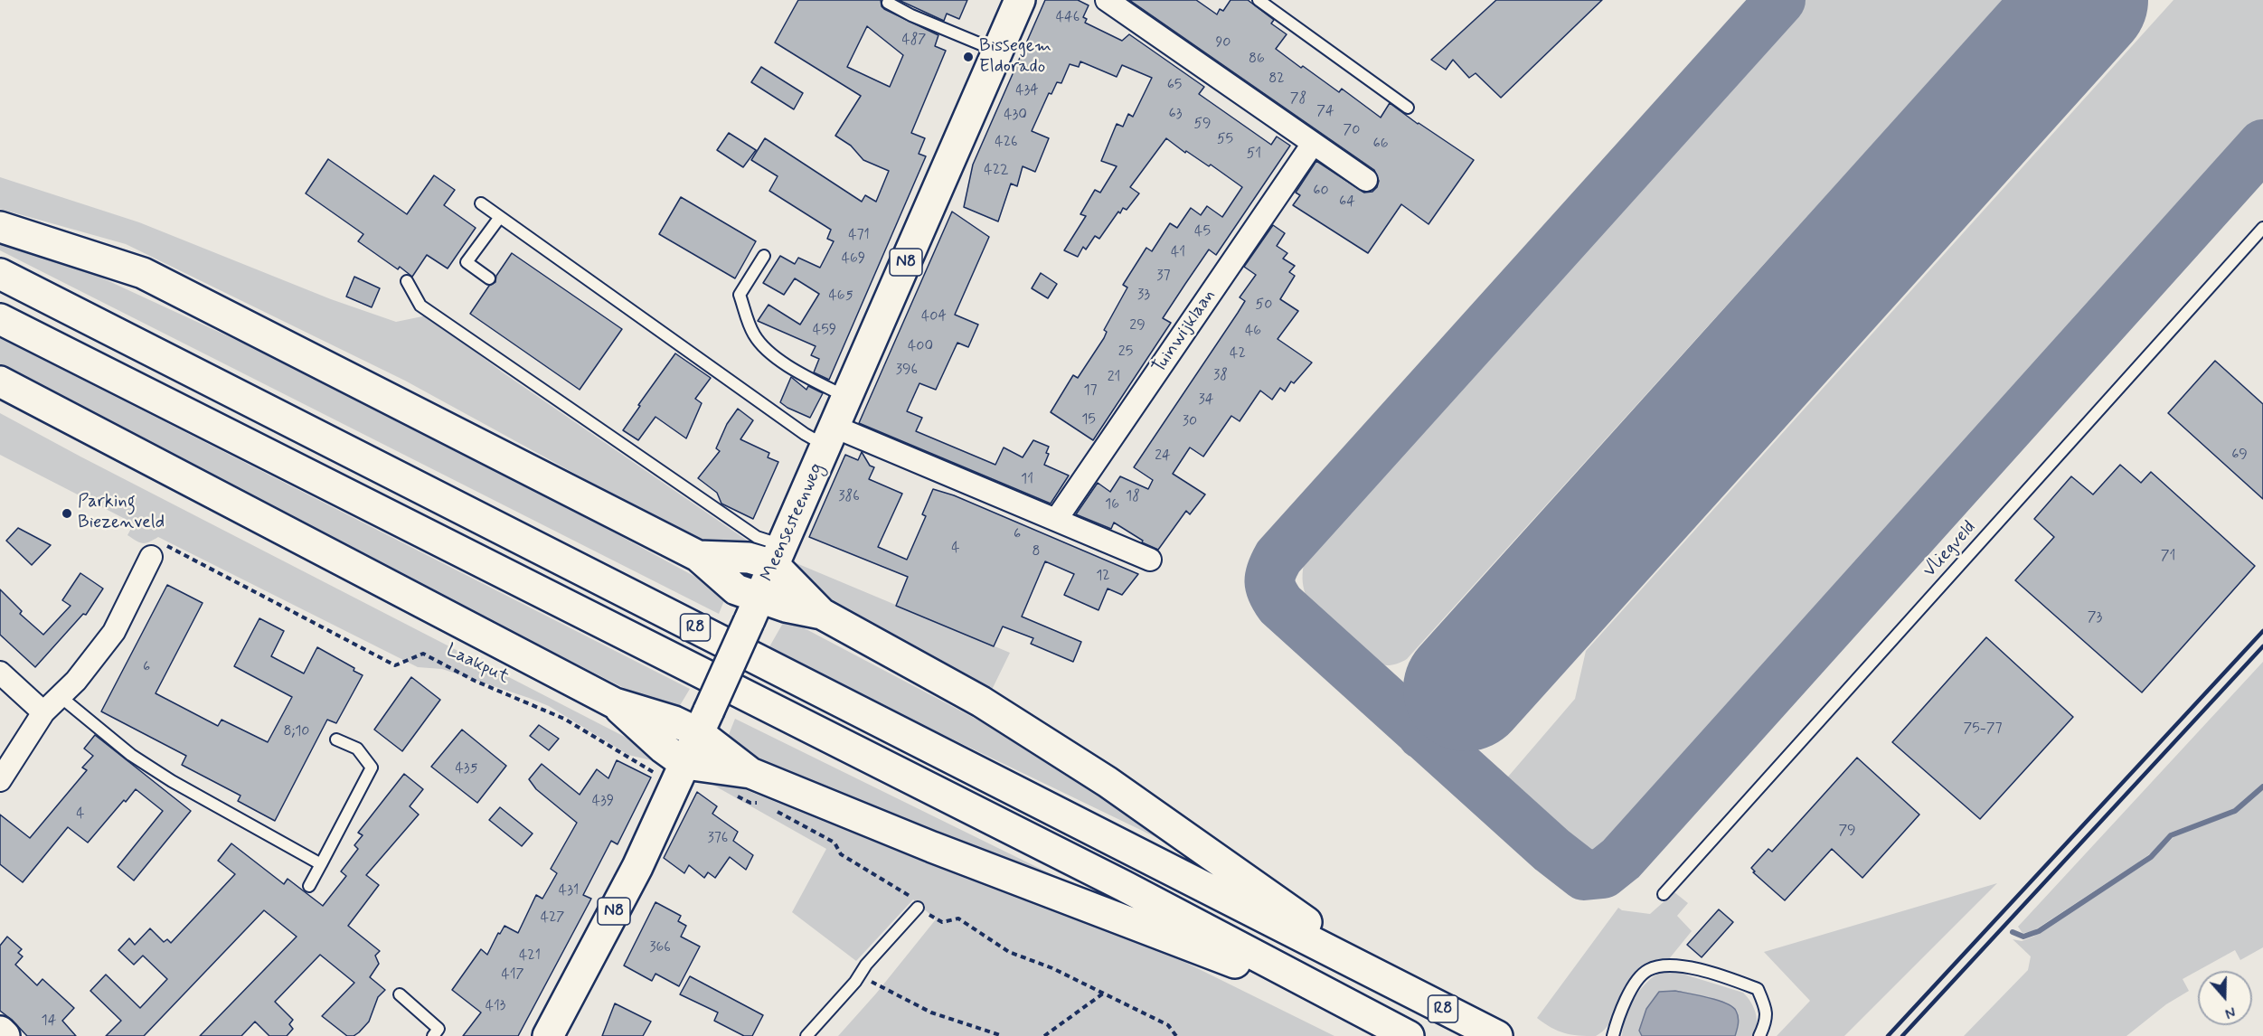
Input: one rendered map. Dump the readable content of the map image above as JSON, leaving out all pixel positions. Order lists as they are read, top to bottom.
{
  "streets": {
    "main road": ["N8", "Meensesteenweg", "R8"],
    "street": ["Tuinwijklaan"],
    "lane": ["Vliegveld"],
    "path": ["Laakput"]
  },
  "crossings": [
    ["Meensesteenweg", "Laakput"]
  ],
  "places": ["Bissegem Eldorado", "Parking Biezenveld"],
  "house_numbers": [
    "446",
    "487",
    "90",
    "86",
    "82",
    "65",
    "434",
    "78",
    "74",
    "63",
    "430",
    "59",
    "70",
    "55",
    "426",
    "66",
    "51",
    "422",
    "60",
    "64",
    "45",
    "471",
    "41",
    "469",
    "37",
    "33",
    "465",
    "50",
    "404",
    "29",
    "459",
    "46",
    "400",
    "25",
    "42",
    "396",
    "38",
    "21",
    "17",
    "34",
    "15",
    "30",
    "69",
    "24",
    "11",
    "386",
    "18",
    "16",
    "6",
    "4",
    "8",
    "71",
    "12",
    "73",
    "6",
    "75-77",
    "8;10",
    "435",
    "439",
    "4",
    "79",
    "376",
    "431",
    "427",
    "366",
    "421",
    "417",
    "413",
    "14"
  ],
  "north": "bottom"
}
